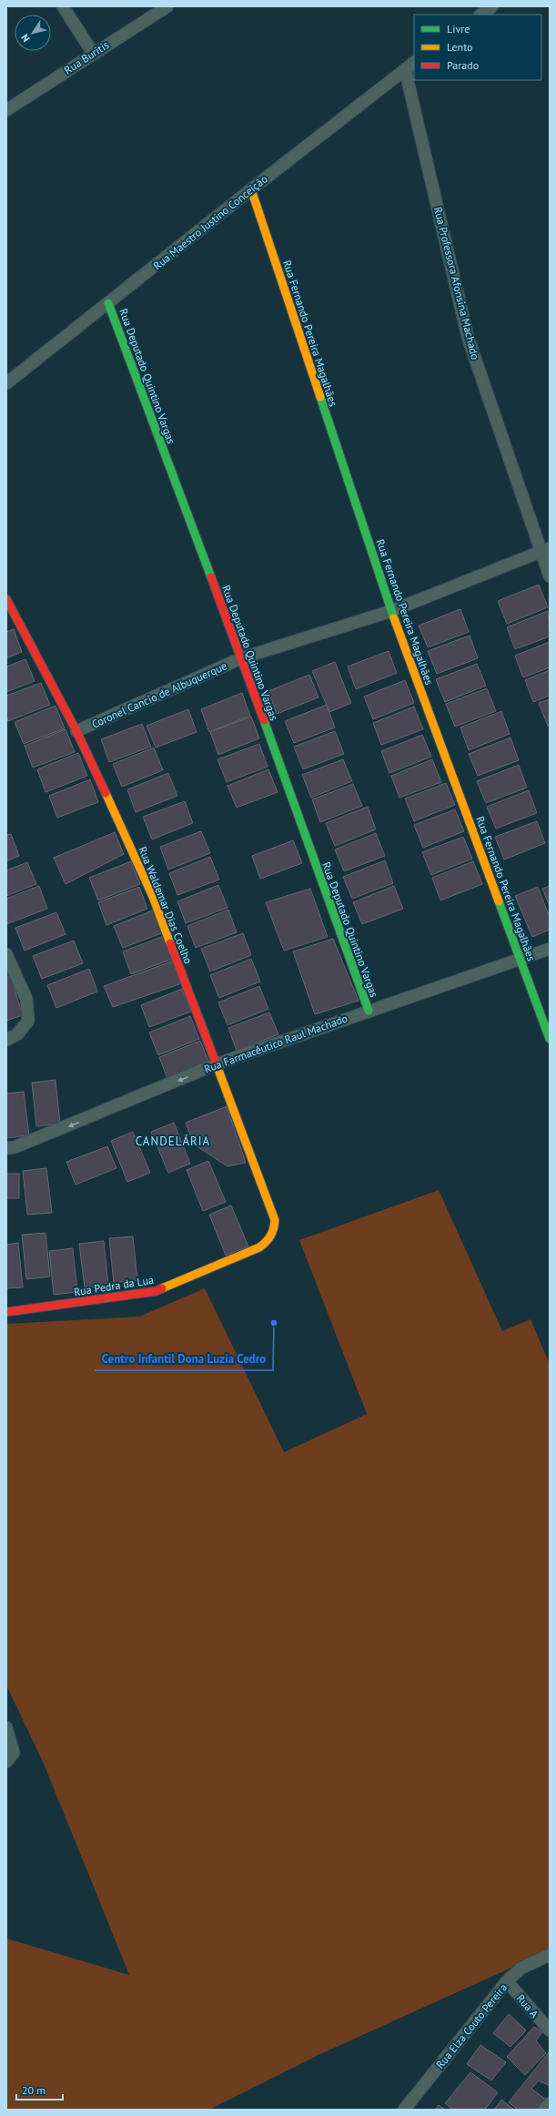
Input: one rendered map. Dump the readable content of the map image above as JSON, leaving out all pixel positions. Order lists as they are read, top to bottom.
{
  "streets": {
    "street": [
      "Rua Buritis",
      "Rua Maestro Justino Conceição",
      "Rua Professora Afonsina Machado",
      "Rua Fernando Pereira Magalhães",
      "Rua Deputado Quintino Vargas",
      "Coronel Cancio de Albuquerque",
      "Rua Waldemar Dias Coelho",
      "Rua Farmacêutico Raul Machado",
      "Rua Pedra da Lua",
      "Rua A",
      "Rua Elza Couto Pereira"
    ]
  },
  "crossings": [
    ["Rua Maestro Justino Conceição", "Rua Professora Afonsina Machado"],
    ["Rua Maestro Justino Conceição", "Rua Fernando Pereira Magalhães"],
    ["Rua Maestro Justino Conceição", "Rua Deputado Quintino Vargas"],
    ["Rua Professora Afonsina Machado", "Coronel Cancio de Albuquerque"],
    ["Rua Fernando Pereira Magalhães", "Coronel Cancio de Albuquerque"],
    ["Rua Fernando Pereira Magalhães", "Rua Farmacêutico Raul Machado"],
    ["Rua Deputado Quintino Vargas", "Coronel Cancio de Albuquerque"],
    ["Rua Deputado Quintino Vargas", "Rua Farmacêutico Raul Machado"],
    ["Coronel Cancio de Albuquerque", "Rua Waldemar Dias Coelho"],
    ["Rua Waldemar Dias Coelho", "Rua Farmacêutico Raul Machado"],
    ["Rua Waldemar Dias Coelho", "Rua Pedra da Lua"],
    ["Rua A", "Rua Elza Couto Pereira"]
  ],
  "one_way": ["Rua Farmacêutico Raul Machado"],
  "districts": ["CANDELÁRIA"],
  "places": ["Centro Infantil Dona Luzia Cedro"],
  "legend": ["Livre", "Lento", "Parado"],
  "scale_bar": "20 m",
  "north": "bottom left"
}
